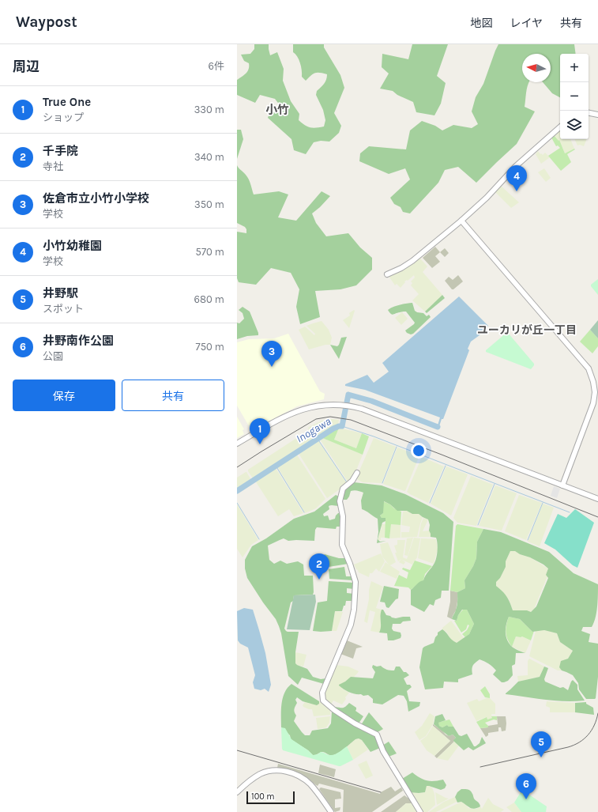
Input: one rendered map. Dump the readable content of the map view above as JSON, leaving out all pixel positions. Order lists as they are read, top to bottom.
{
  "districts": ["小竹", "ユーカリが丘一丁目"],
  "water": ["Inogawa"],
  "scale_bar": "100 m",
  "north": "left",
  "page": {
    "header": "Waypost",
    "nav": ["地図", "レイヤ", "共有"],
    "heading": ["周辺", "6件"],
    "map_buttons": ["+", "−"],
    "list": [
      {
        "mark": "1",
        "name": "True One",
        "note": "ショップ",
        "value": "330 m"
      },
      {
        "mark": "2",
        "name": "千手院",
        "note": "寺社",
        "value": "340 m"
      },
      {
        "mark": "3",
        "name": "佐倉市立小竹小学校",
        "note": "学校",
        "value": "350 m"
      },
      {
        "mark": "4",
        "name": "小竹幼稚園",
        "note": "学校",
        "value": "570 m"
      },
      {
        "mark": "5",
        "name": "井野駅",
        "note": "スポット",
        "value": "680 m"
      },
      {
        "mark": "6",
        "name": "井野南作公園",
        "note": "公園",
        "value": "750 m"
      }
    ],
    "pins": [
      "4",
      "3",
      "1",
      "2",
      "5",
      "6"
    ],
    "buttons": ["保存", "共有"],
    "scale": "100 m"
  }
}
